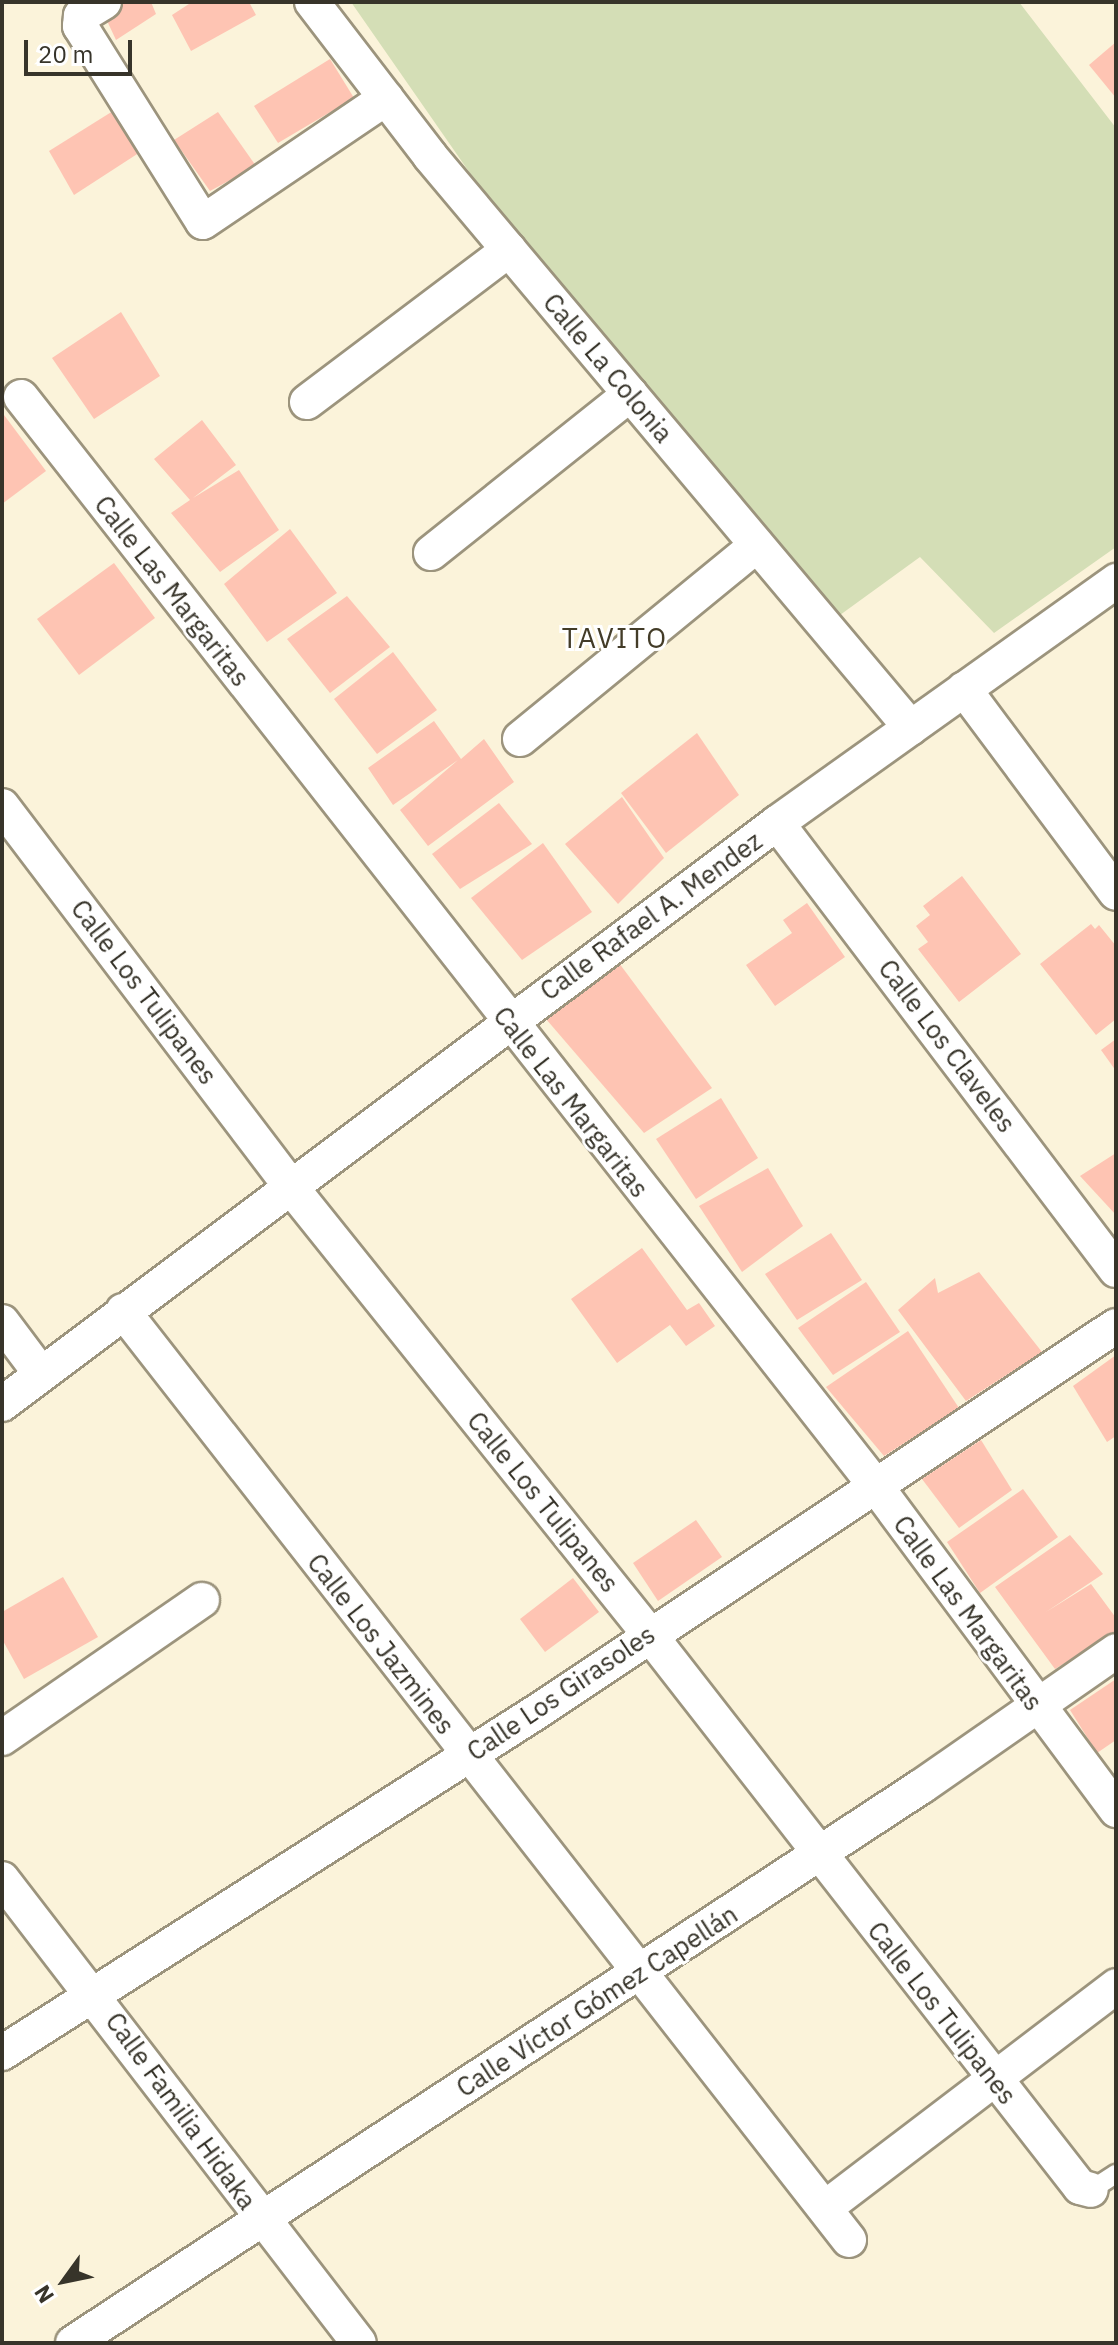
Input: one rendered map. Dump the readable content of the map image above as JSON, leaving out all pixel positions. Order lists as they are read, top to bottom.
{
  "streets": {
    "street": [
      "Calle La Colonia",
      "Calle Las Margaritas",
      "Calle Rafael A. Mendez",
      "Calle Los Tulipanes",
      "Calle Los Claveles",
      "Calle Los Jazmines",
      "Calle Los Girasoles",
      "Calle Víctor Gómez Capellán",
      "Calle Familia Hidaka"
    ]
  },
  "crossings": [
    ["Calle La Colonia", "Calle Rafael A. Mendez"],
    ["Calle Las Margaritas", "Calle Rafael A. Mendez"],
    ["Calle Las Margaritas", "Calle Los Girasoles"],
    ["Calle Las Margaritas", "Calle Víctor Gómez Capellán"],
    ["Calle Rafael A. Mendez", "Calle Los Tulipanes"],
    ["Calle Rafael A. Mendez", "Calle Los Claveles"],
    ["Calle Rafael A. Mendez", "Calle Los Jazmines"],
    ["Calle Los Tulipanes", "Calle Los Girasoles"],
    ["Calle Los Tulipanes", "Calle Víctor Gómez Capellán"],
    ["Calle Los Jazmines", "Calle Los Girasoles"],
    ["Calle Los Jazmines", "Calle Víctor Gómez Capellán"],
    ["Calle Los Girasoles", "Calle Familia Hidaka"],
    ["Calle Víctor Gómez Capellán", "Calle Familia Hidaka"]
  ],
  "districts": ["TAVITO"],
  "scale_bar": "20 m",
  "north": "bottom left"
}
